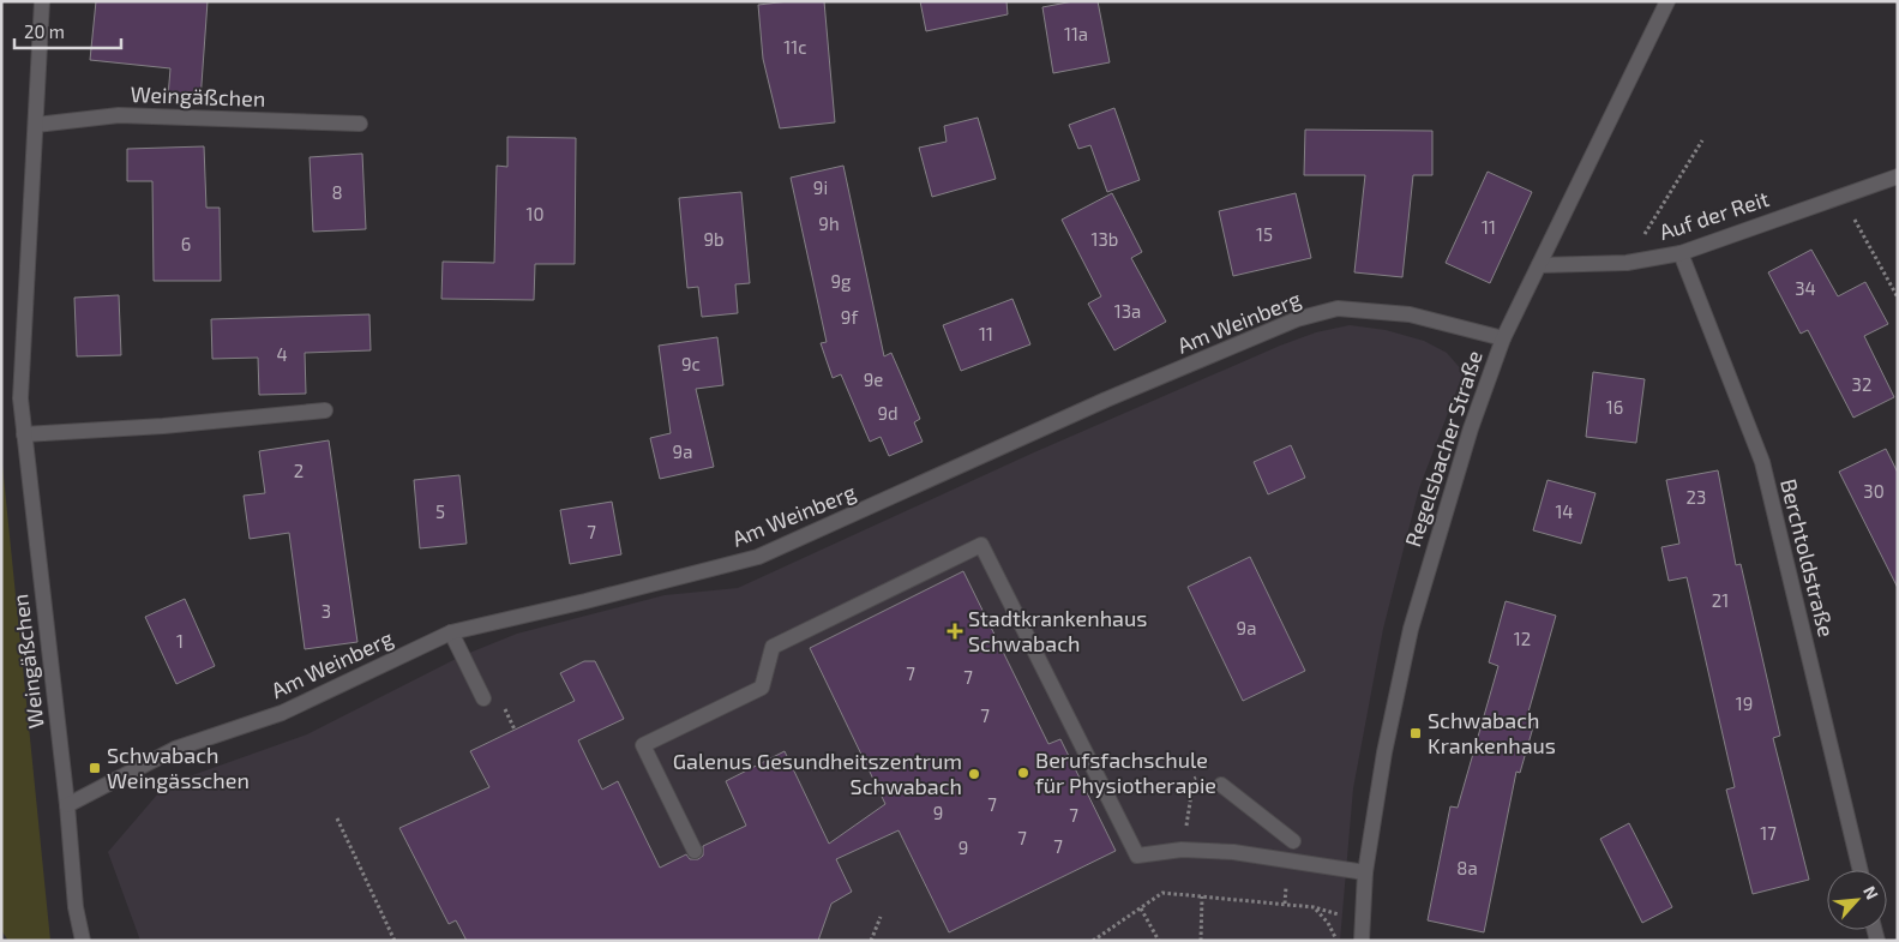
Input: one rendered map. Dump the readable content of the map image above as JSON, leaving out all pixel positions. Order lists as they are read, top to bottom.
{
  "streets": {
    "street": [
      "Weingäßchen",
      "Auf der Reit",
      "Am Weinberg",
      "Regelsbacher Straße",
      "Berchtoldstraße"
    ]
  },
  "crossings": [
    ["Weingäßchen", "Am Weinberg"],
    ["Auf der Reit", "Regelsbacher Straße"],
    ["Auf der Reit", "Berchtoldstraße"],
    ["Am Weinberg", "Regelsbacher Straße"]
  ],
  "places": {
    "health": ["Stadtkrankenhaus Schwabach"],
    "transit": ["Schwabach Krankenhaus", "Schwabach Weingässchen"],
    "other": ["Berufsfachschule für Physiotherapie", "Galenus Gesundheitszentrum Schwabach"]
  },
  "house_numbers": [
    "11a",
    "11c",
    "9i",
    "8",
    "10",
    "9h",
    "11",
    "15",
    "9b",
    "13b",
    "6",
    "9g",
    "34",
    "13a",
    "9f",
    "11",
    "4",
    "9c",
    "9e",
    "32",
    "16",
    "9d",
    "9a",
    "2",
    "30",
    "23",
    "5",
    "14",
    "7",
    "21",
    "3",
    "9a",
    "12",
    "1",
    "7",
    "7",
    "19",
    "7",
    "7",
    "9",
    "7",
    "17",
    "7",
    "7",
    "9",
    "8a"
  ],
  "scale_bar": "20 m",
  "north": "top right"
}
